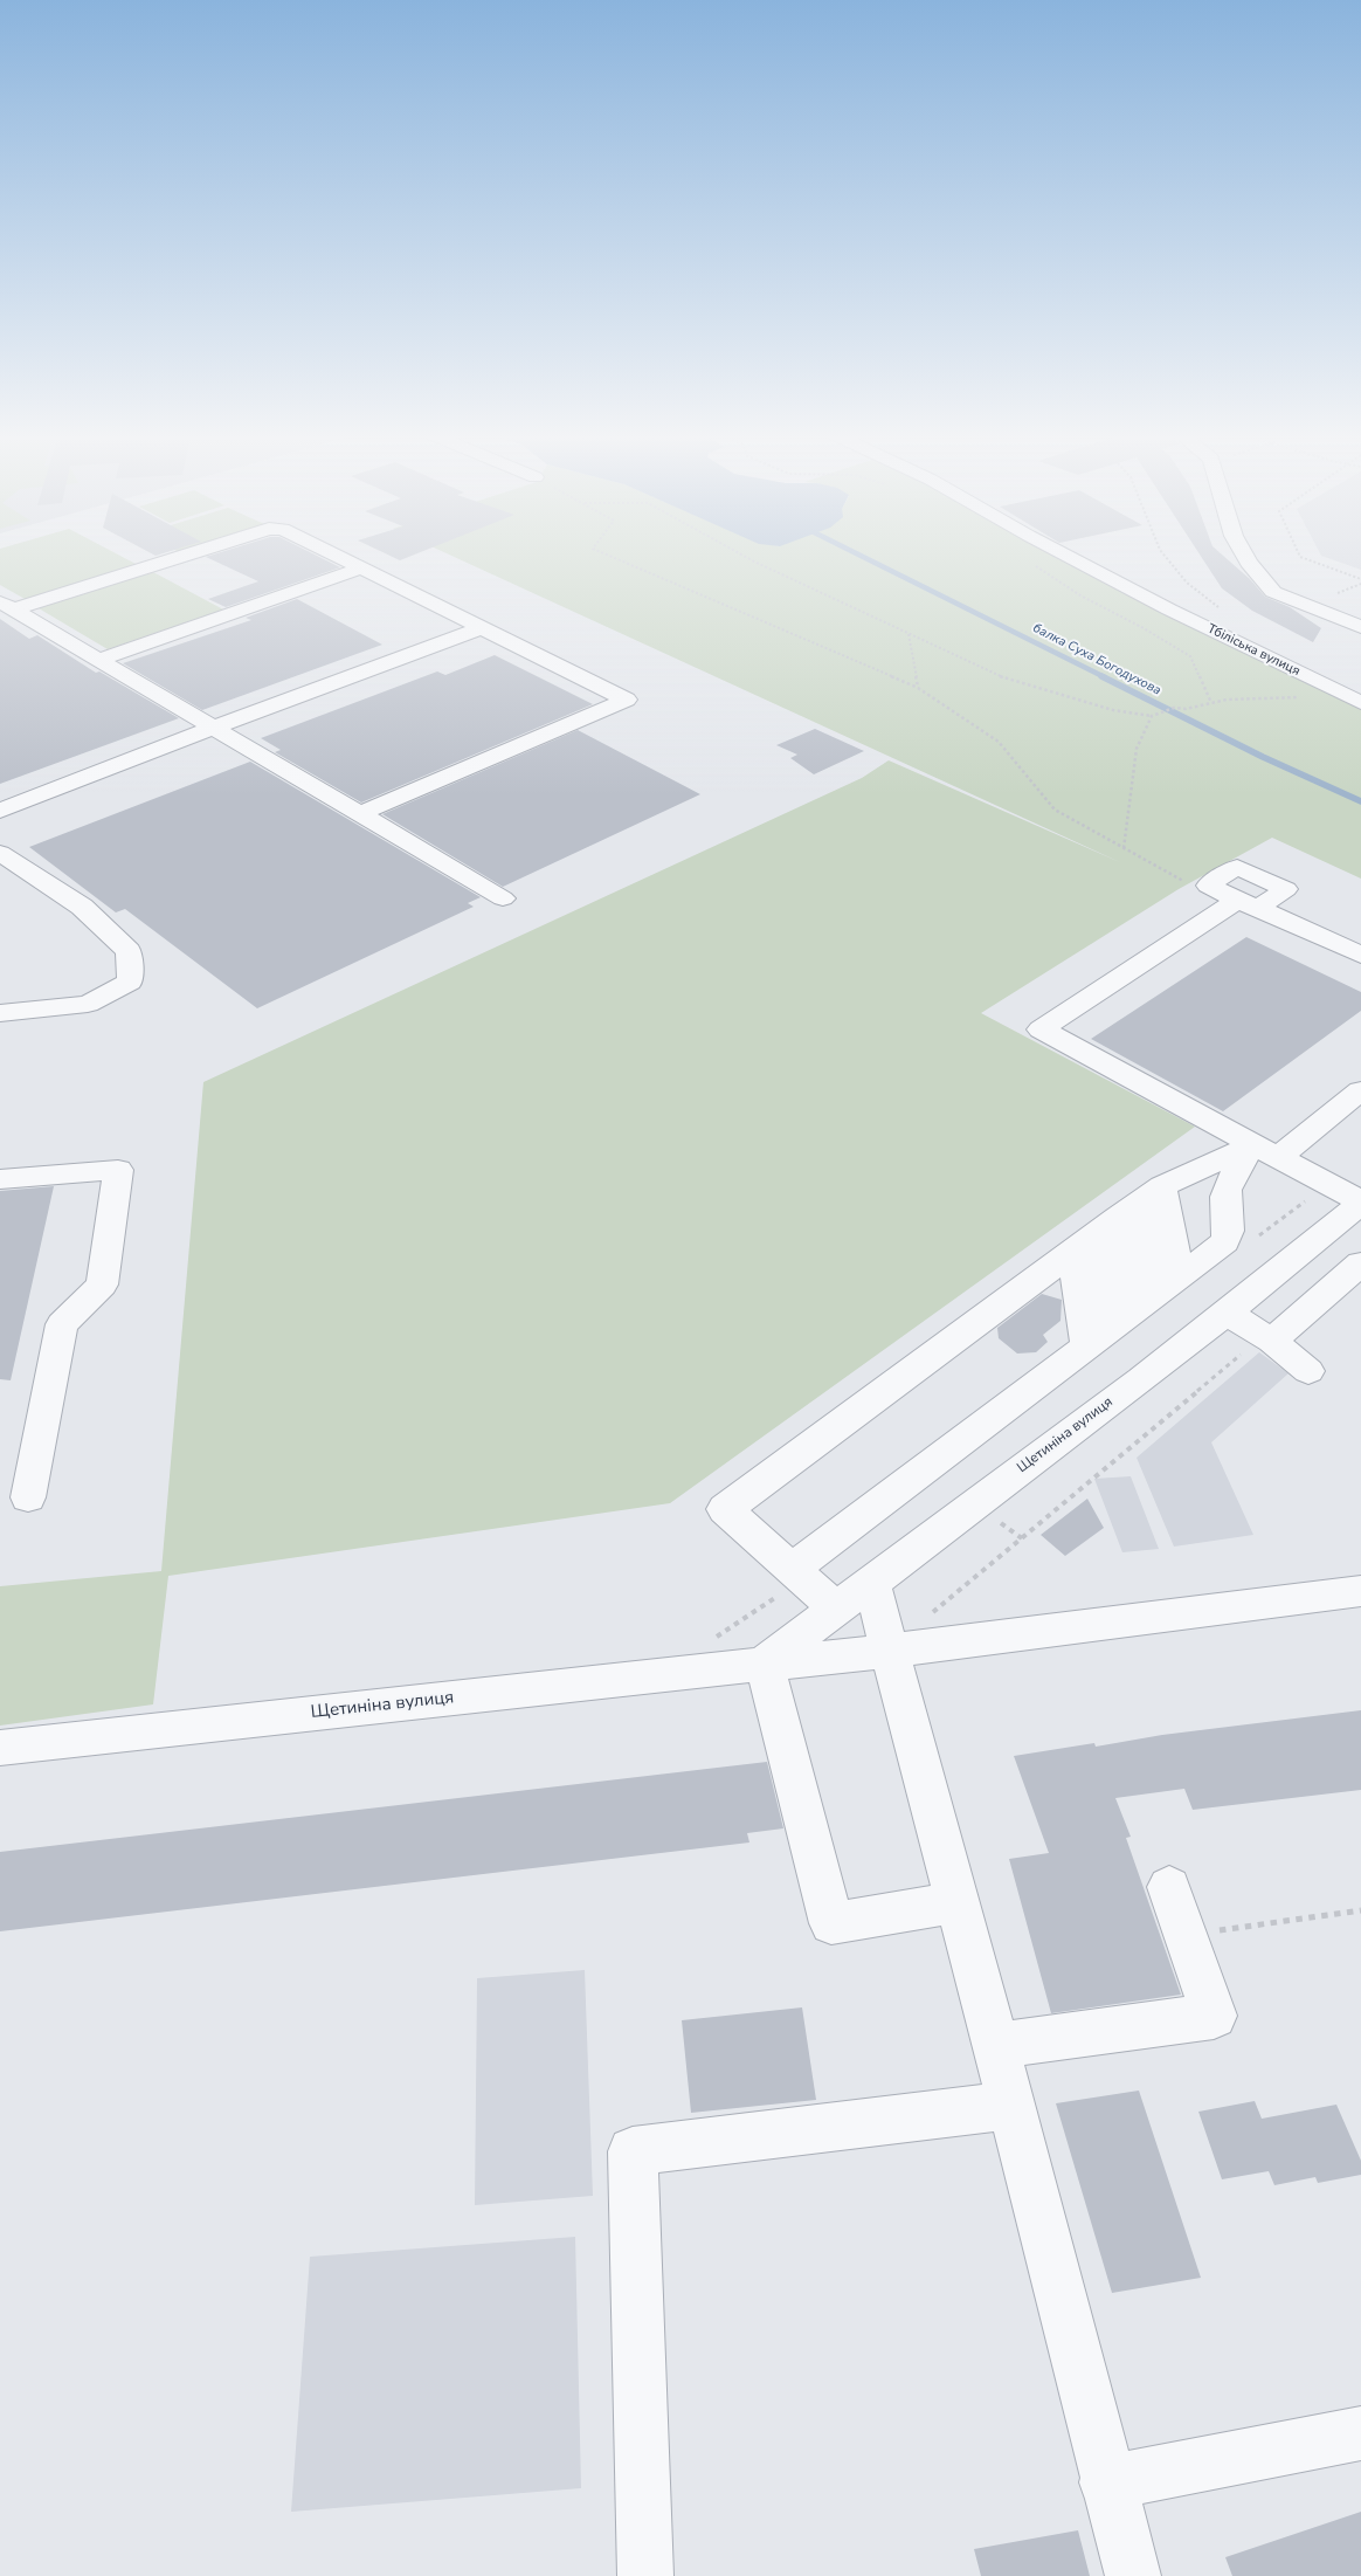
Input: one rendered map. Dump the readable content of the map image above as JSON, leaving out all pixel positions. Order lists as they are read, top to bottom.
{
  "streets": {
    "street": ["Тбіліська вулиця", "Щетиніна вулиця"]
  },
  "water": ["балка Суха Богодухова"]
}
